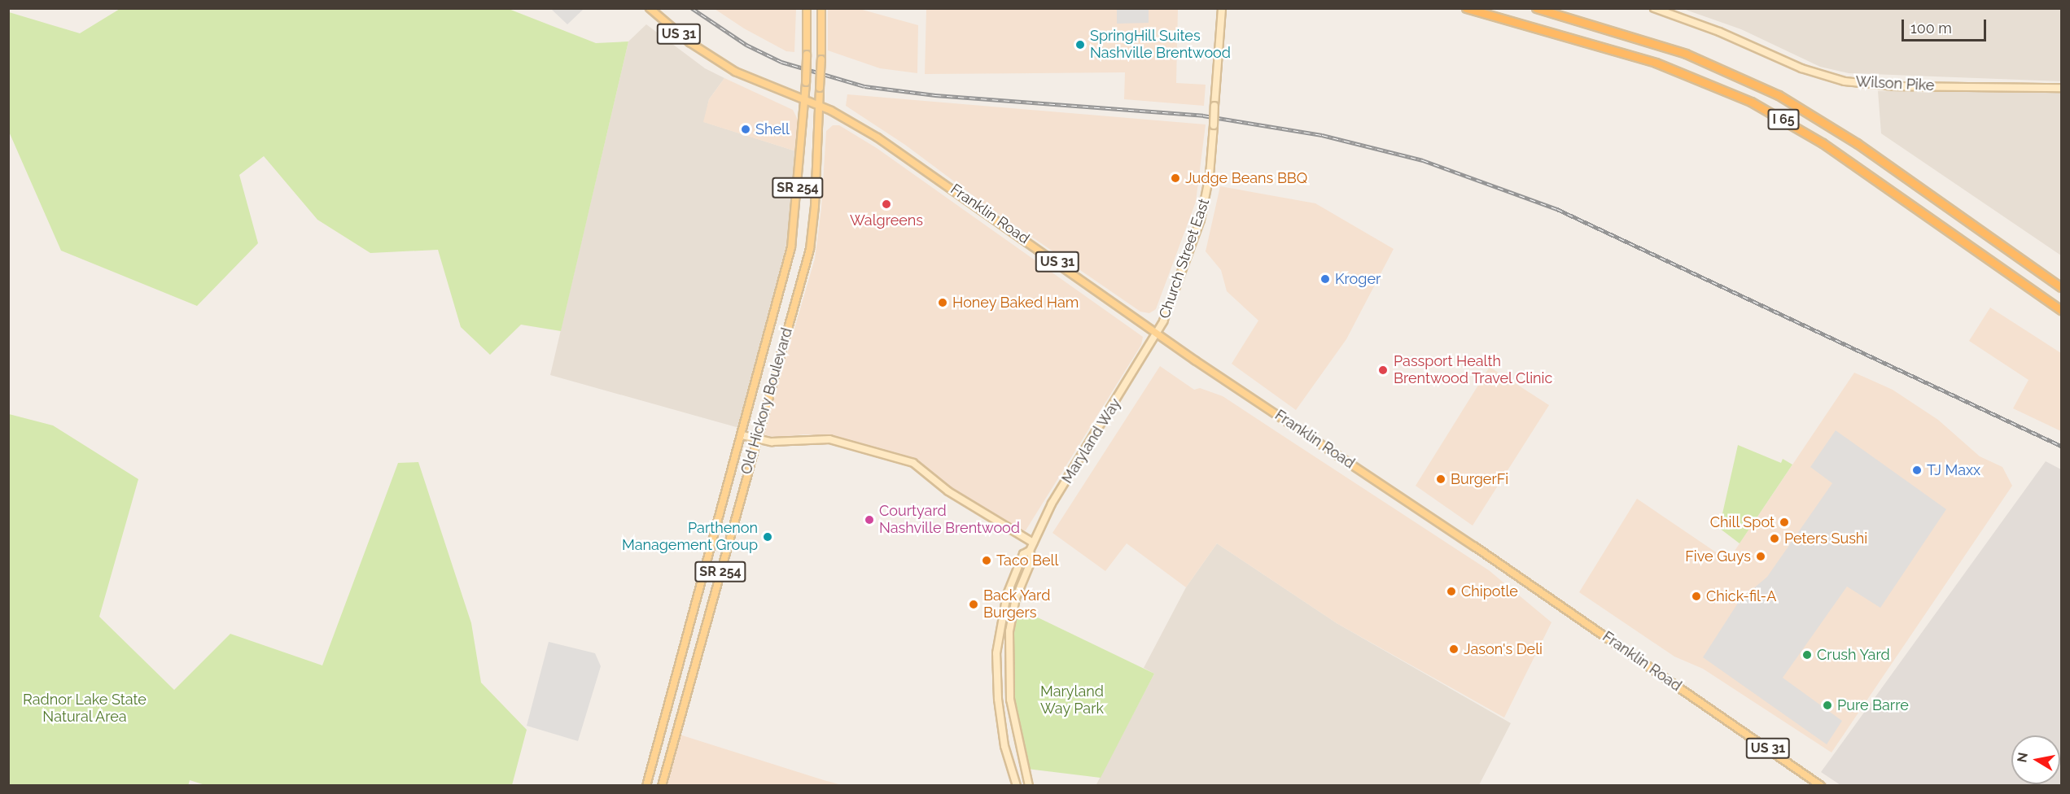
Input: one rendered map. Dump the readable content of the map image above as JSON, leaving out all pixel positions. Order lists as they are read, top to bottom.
{
  "streets": {
    "highway": ["I 65"],
    "main road": [
      "US 31",
      "Wilson Pike",
      "SR 254",
      "Franklin Road",
      "Church Street East",
      "Old Hickory Boulevard",
      "Maryland Way"
    ]
  },
  "crossings": [
    ["US 31", "Franklin Road"],
    ["US 31", "Old Hickory Boulevard"],
    ["Franklin Road", "Church Street East"],
    ["Franklin Road", "Old Hickory Boulevard"],
    ["Franklin Road", "Maryland Way"],
    ["Church Street East", "Maryland Way"]
  ],
  "parks": ["Maryland Way Park", "Radnor Lake State Natural Area"],
  "places": [
    "SpringHill Suites Nashville Brentwood",
    "Shell",
    "Judge Beans BBQ",
    "Walgreens",
    "Kroger",
    "Honey Baked Ham",
    "Passport Health Brentwood Travel Clinic",
    "TJ Maxx",
    "BurgerFi",
    "Courtyard Nashville Brentwood",
    "Chill Spot",
    "Parthenon Management Group",
    "Peters Sushi",
    "Five Guys",
    "Taco Bell",
    "Chipotle",
    "Chick-fil-A",
    "Back Yard Burgers",
    "Jason's Deli",
    "Crush Yard",
    "Pure Barre"
  ],
  "scale_bar": "100 m",
  "north": "left"
}
